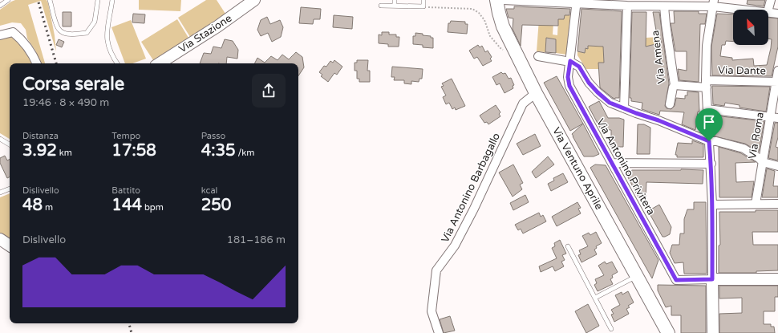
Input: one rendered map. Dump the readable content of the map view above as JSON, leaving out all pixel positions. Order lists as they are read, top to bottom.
{
  "streets": {
    "main road": ["Via Stazione", "Via Ventuno Aprile"],
    "street": [
      "Via Amena",
      "Via Dante",
      "Via Roma",
      "Via Antonino Privitera",
      "Via Antonino Barbagallo"
    ]
  },
  "crossings": [
    ["Via Amena", "Via Dante"],
    ["Via Dante", "Via Roma"],
    ["Via Ventuno Aprile", "Via Antonino Barbagallo"]
  ],
  "north": "top left",
  "page": {
    "heading": ["Corsa serale", "19:46 · 8 × 490 m"],
    "stats": [
      ["Distanza", "3.92 km"],
      ["Tempo", "17:58"],
      ["Passo", "4:35 /km"],
      ["Dislivello", "48 m"],
      ["Battito", "144 bpm"],
      ["kcal", "250"]
    ],
    "chart": ["Dislivello", "181–186 m"]
  }
}
